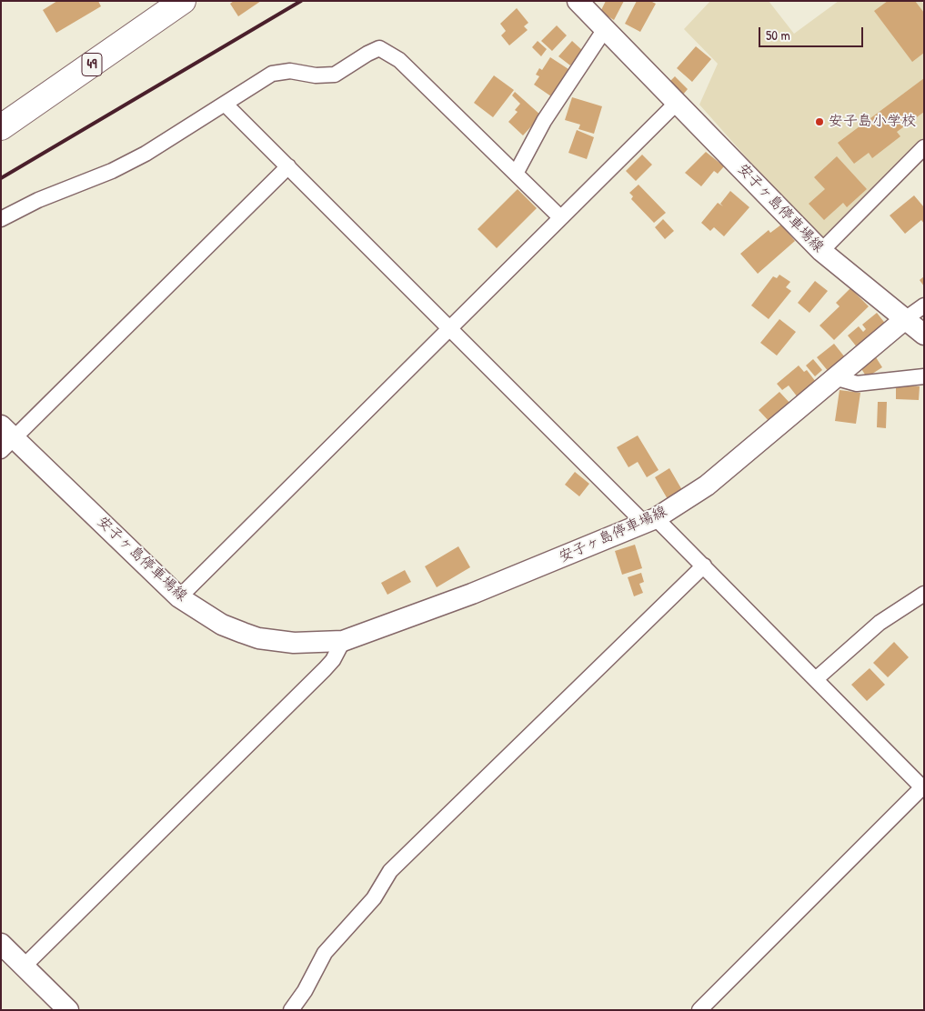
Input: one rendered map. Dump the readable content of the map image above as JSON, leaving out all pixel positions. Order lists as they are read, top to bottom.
{
  "streets": {
    "highway": ["49"],
    "main road": ["安子ヶ島停車場線"]
  },
  "places": ["安子島小学校"],
  "scale_bar": "50 m"
}
